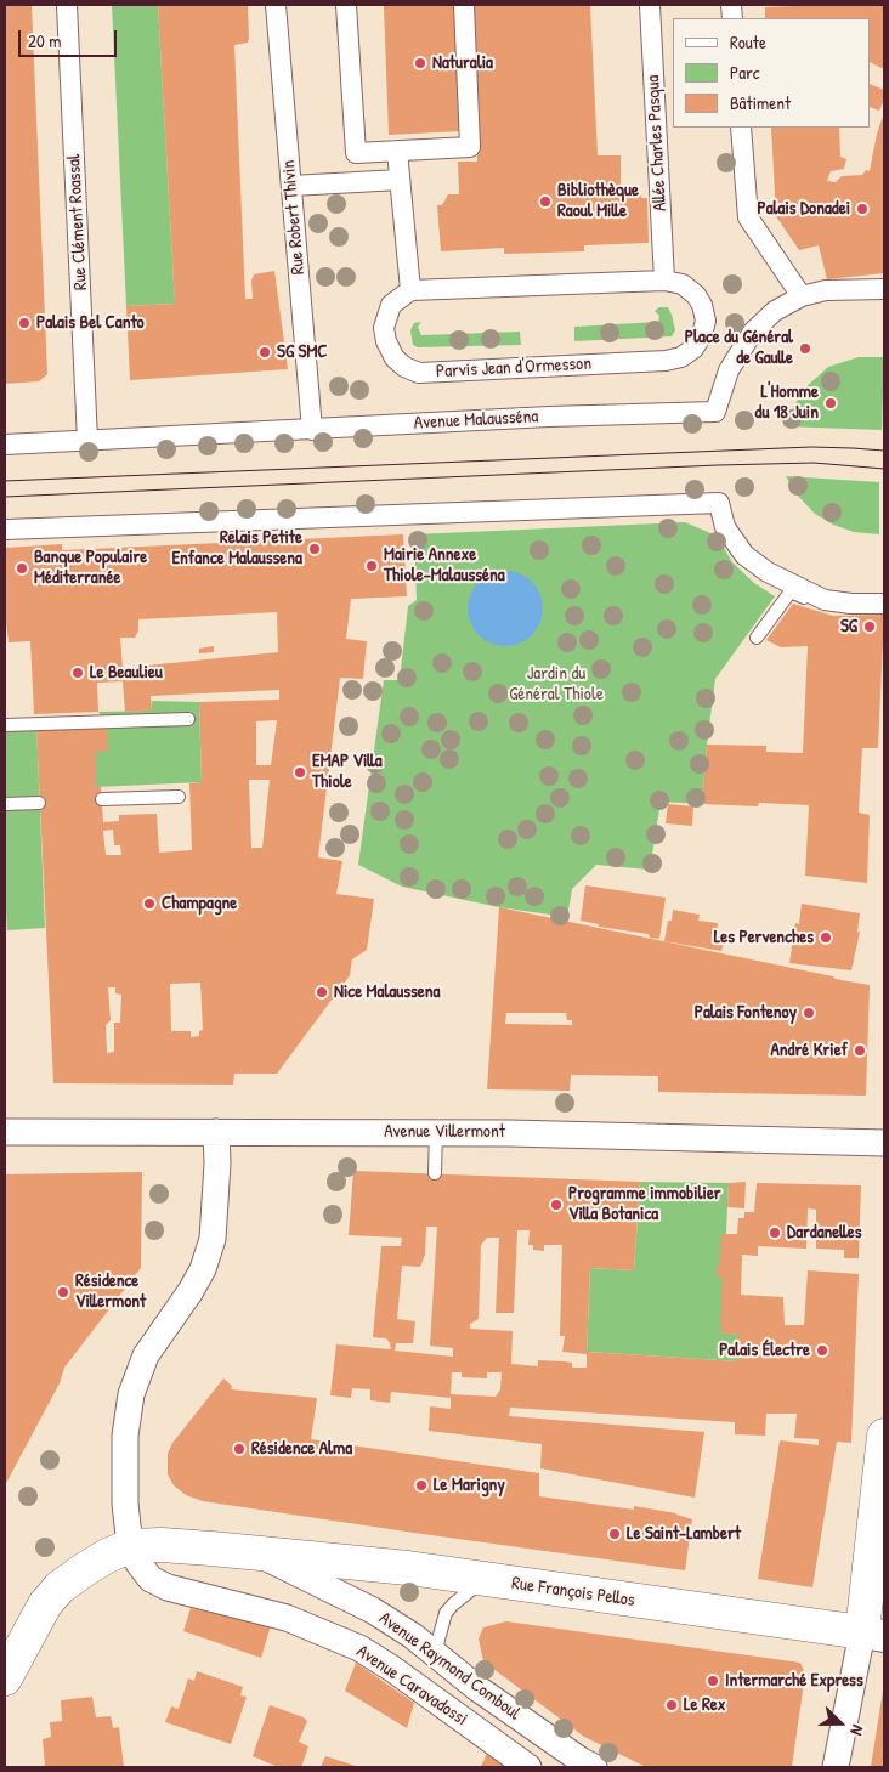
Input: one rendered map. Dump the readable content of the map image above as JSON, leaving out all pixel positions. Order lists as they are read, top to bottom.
{
  "streets": {
    "main road": ["Rue François Pellos", "Avenue Raymond Comboul"],
    "street": [
      "Allée Charles Pasqua",
      "Rue Robert Thivin",
      "Rue Clément Roassal",
      "Parvis Jean d'Ormesson",
      "Avenue Malausséna",
      "Avenue Villermont",
      "Avenue Caravadossi"
    ]
  },
  "crossings": [
    ["Allée Charles Pasqua", "Parvis Jean d'Ormesson"],
    ["Rue Robert Thivin", "Avenue Malausséna"],
    ["Rue Clément Roassal", "Avenue Malausséna"],
    ["Rue François Pellos", "Avenue Raymond Comboul"],
    ["Avenue Raymond Comboul", "Avenue Caravadossi"]
  ],
  "parks": ["Jardin du Général Thiole"],
  "places": [
    "Naturalia",
    "Bibliothèque Raoul Mille",
    "Palais Donadei",
    "Palais Bel Canto",
    "Place du Général de Gaulle",
    "SG SMC",
    "L'Homme du 18 Juin",
    "Relais Petite Enfance Malaussena",
    "Mairie Annexe Thiole-Malausséna",
    "Banque Populaire Méditerranée",
    "SG",
    "Le Beaulieu",
    "EMAP Villa Thiole",
    "Champagne",
    "Les Pervenches",
    "Nice Malaussena",
    "Palais Fontenoy",
    "André Krief",
    "Programme immobilier Villa Botanica",
    "Dardanelles",
    "Résidence Villermont",
    "Palais Électre",
    "Résidence Alma",
    "Le Marigny",
    "Le Saint-Lambert",
    "Intermarché Express",
    "Le Rex"
  ],
  "legend": ["Route", "Parc", "Bâtiment"],
  "scale_bar": "20 m",
  "north": "right"
}
